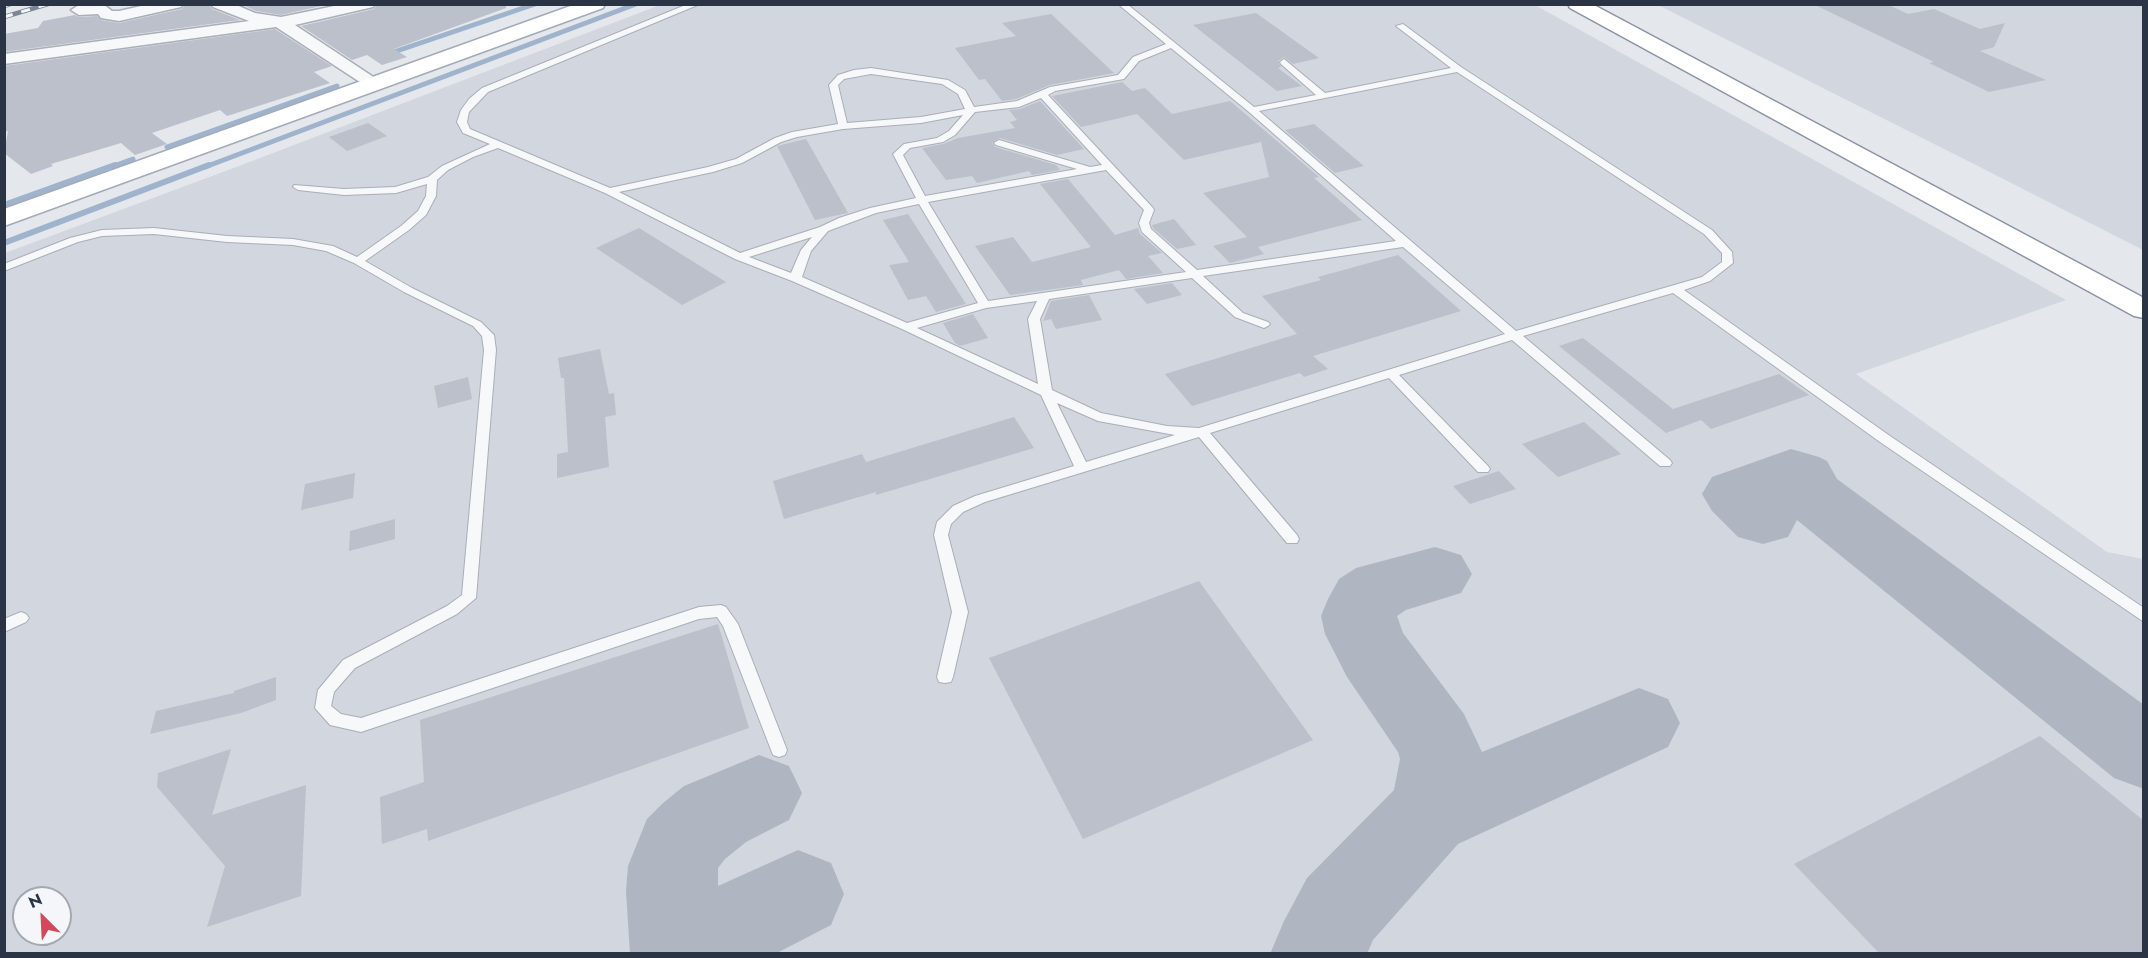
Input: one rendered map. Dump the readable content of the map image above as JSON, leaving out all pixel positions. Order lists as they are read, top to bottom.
{
  "north": "top left"
}
